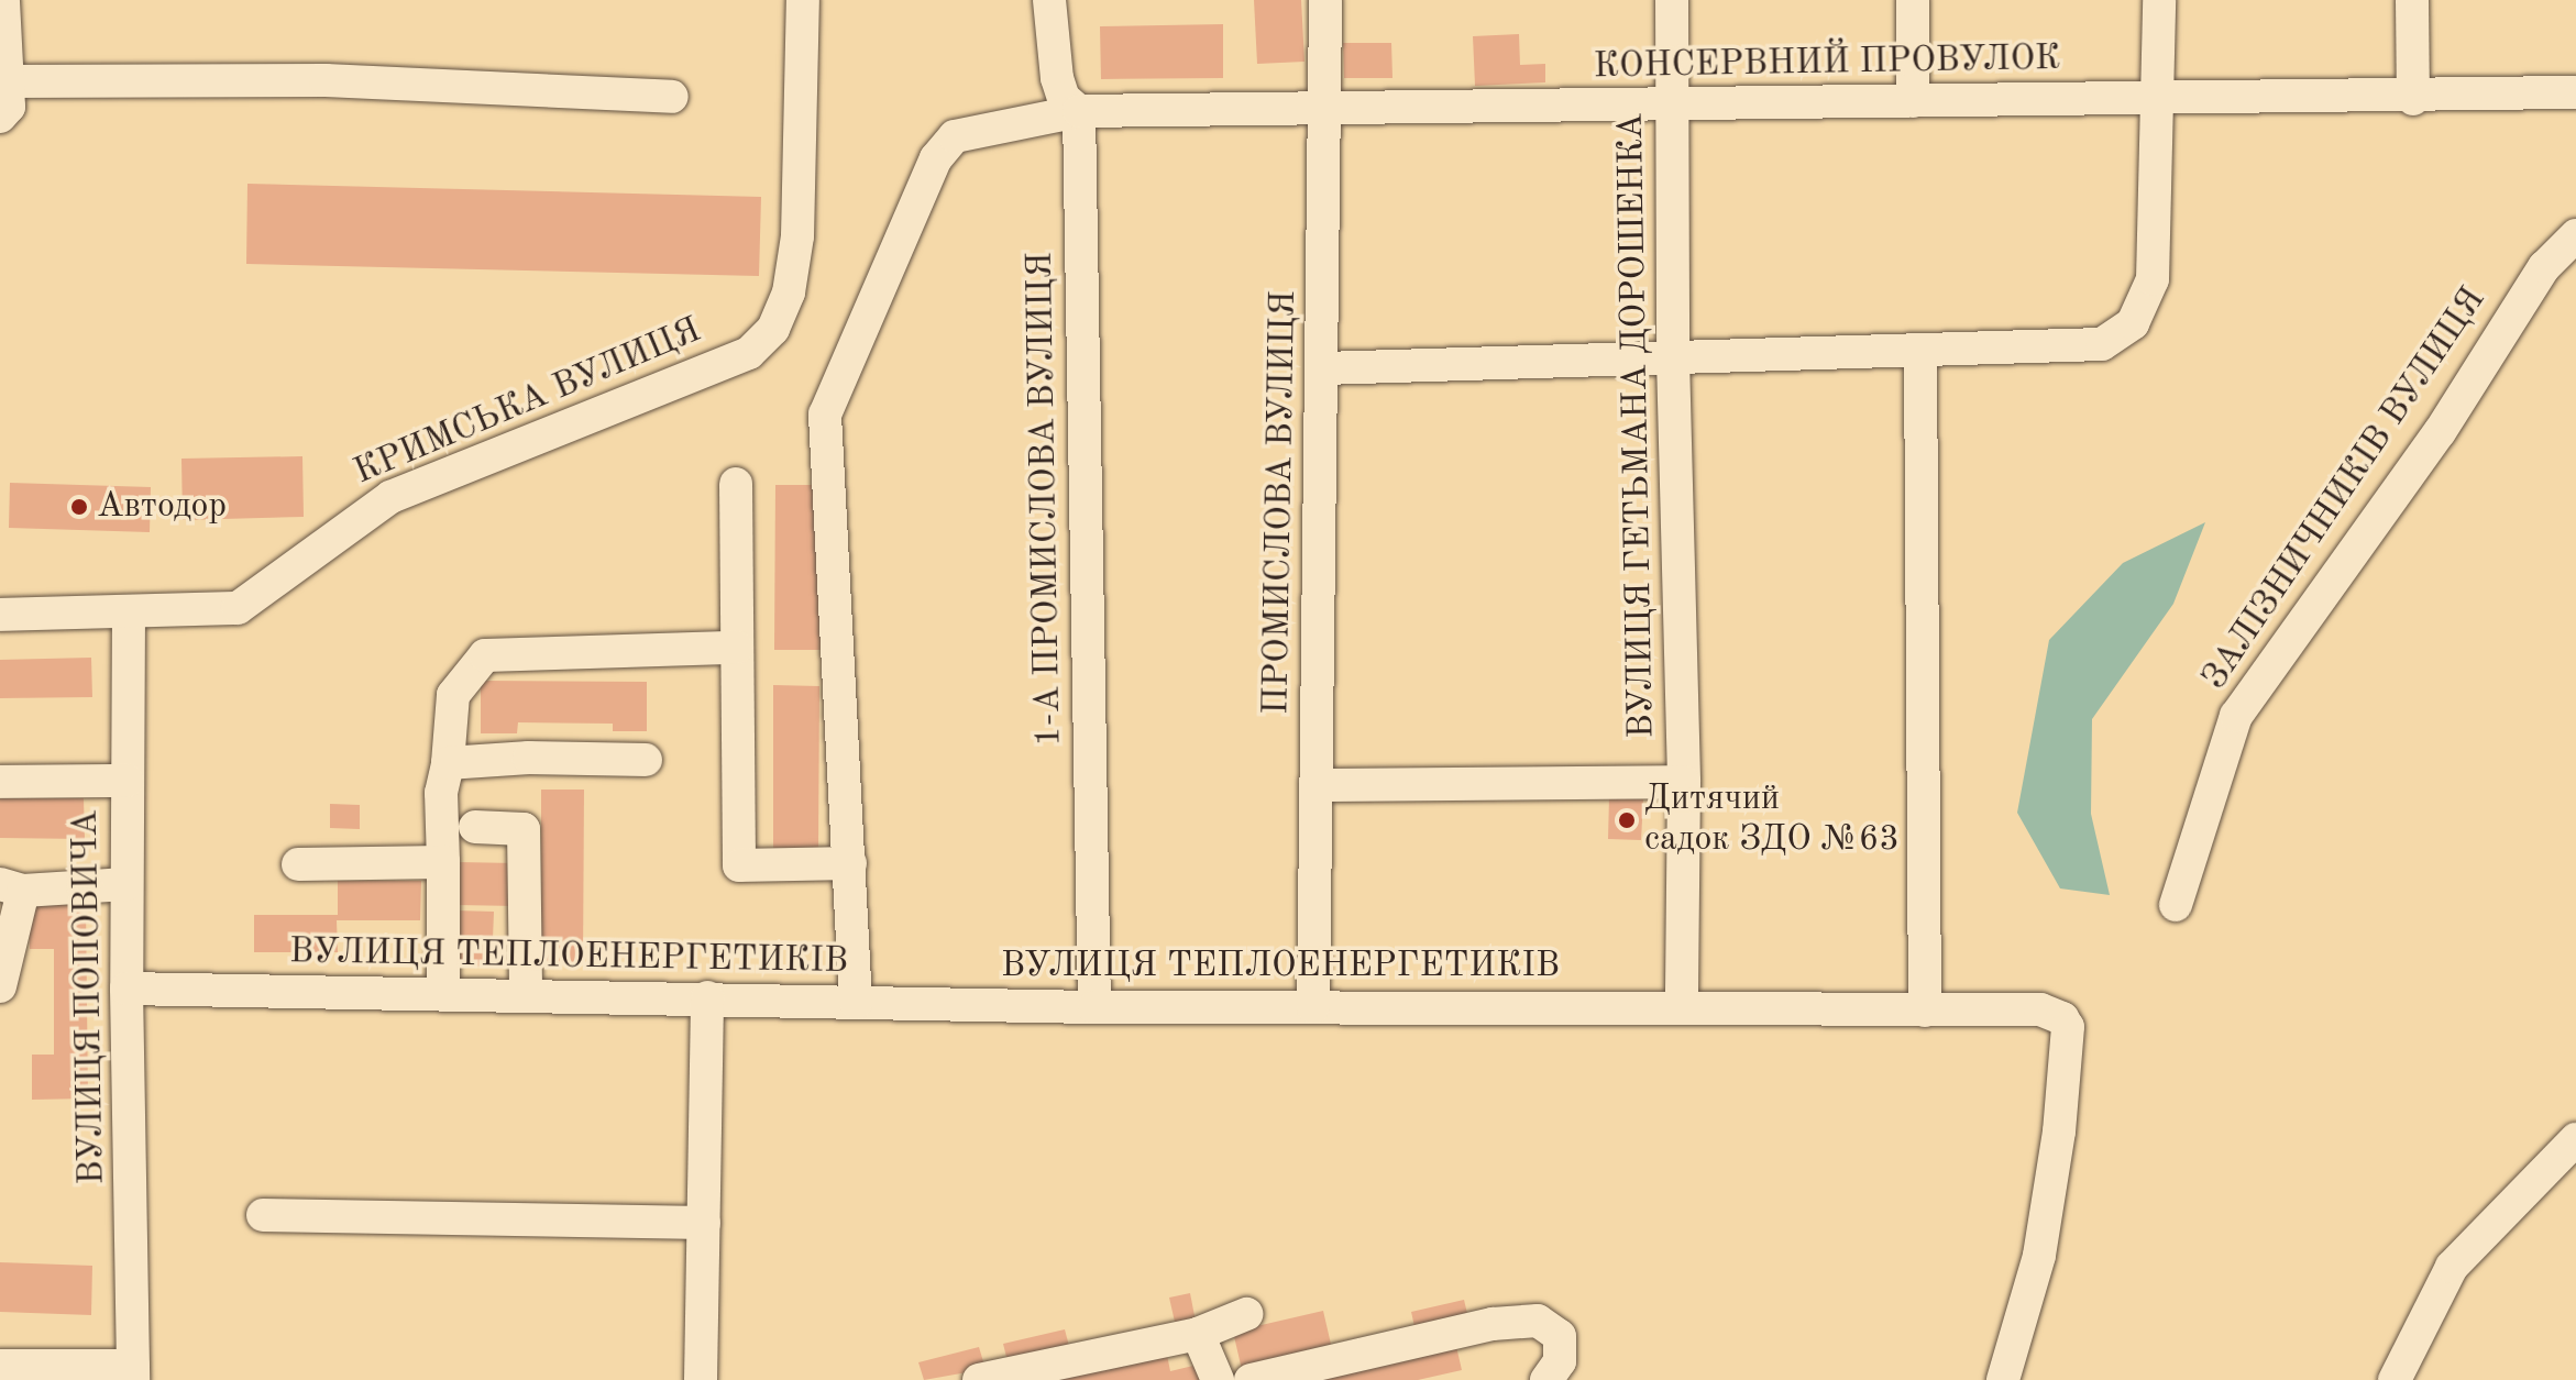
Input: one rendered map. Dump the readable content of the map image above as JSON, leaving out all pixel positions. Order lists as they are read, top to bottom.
{
  "streets": {
    "street": [
      "КОНСЕРВНИЙ ПРОВУЛОК",
      "КРИМСЬКА ВУЛИЦЯ",
      "ВУЛИЦЯ ГЕТЬМАНА ДОРОШЕНКА",
      "ЗАЛІЗНИЧНИКІВ ВУЛИЦЯ",
      "1-А ПРОМИСЛОВА ВУЛИЦЯ",
      "ПРОМИСЛОВА ВУЛИЦЯ",
      "ВУЛИЦЯ ТЕПЛОЕНЕРГЕТИКІВ",
      "ВУЛИЦЯ ПОПОВИЧА"
    ]
  },
  "crossings": [
    ["КОНСЕРВНИЙ ПРОВУЛОК", "ВУЛИЦЯ ГЕТЬМАНА ДОРОШЕНКА"],
    ["КОНСЕРВНИЙ ПРОВУЛОК", "1-А ПРОМИСЛОВА ВУЛИЦЯ"],
    ["КОНСЕРВНИЙ ПРОВУЛОК", "ПРОМИСЛОВА ВУЛИЦЯ"],
    ["КОНСЕРВНИЙ ПРОВУЛОК", "ВУЛИЦЯ ТЕПЛОЕНЕРГЕТИКІВ"],
    ["КРИМСЬКА ВУЛИЦЯ", "ВУЛИЦЯ ПОПОВИЧА"],
    ["ВУЛИЦЯ ГЕТЬМАНА ДОРОШЕНКА", "ВУЛИЦЯ ТЕПЛОЕНЕРГЕТИКІВ"],
    ["1-А ПРОМИСЛОВА ВУЛИЦЯ", "ВУЛИЦЯ ТЕПЛОЕНЕРГЕТИКІВ"],
    ["ПРОМИСЛОВА ВУЛИЦЯ", "ВУЛИЦЯ ТЕПЛОЕНЕРГЕТИКІВ"],
    ["ВУЛИЦЯ ТЕПЛОЕНЕРГЕТИКІВ", "ВУЛИЦЯ ПОПОВИЧА"]
  ],
  "places": ["Автодор", "Дитячий садок ЗДО №63"]
}
